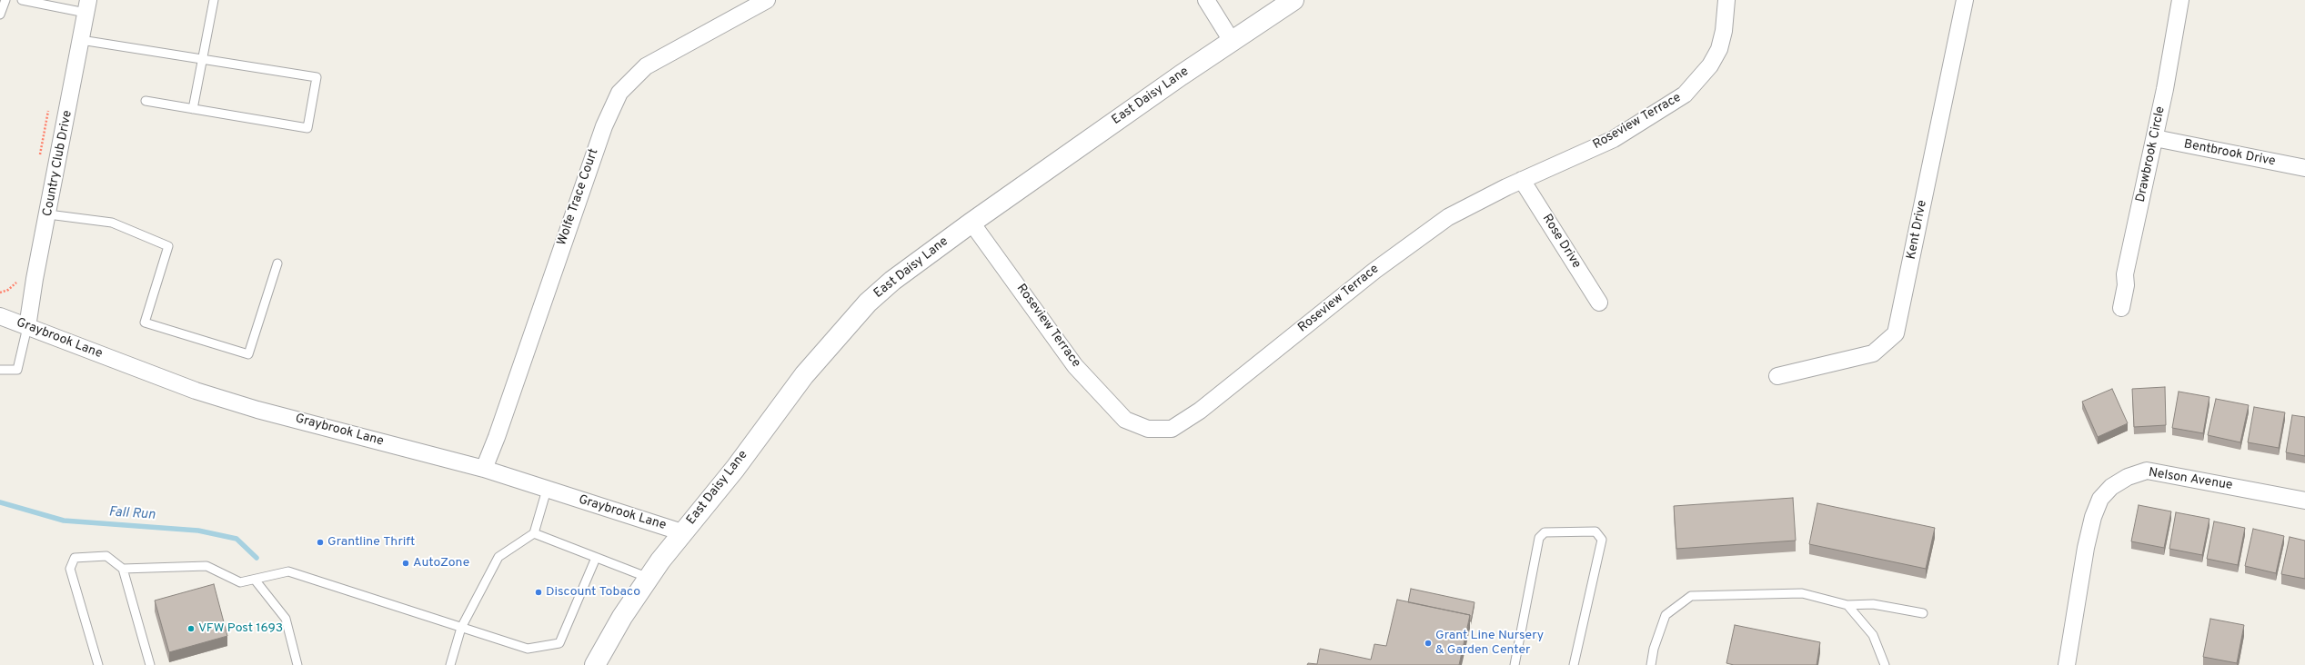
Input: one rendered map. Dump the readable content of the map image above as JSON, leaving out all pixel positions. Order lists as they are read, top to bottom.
{
  "streets": {
    "street": [
      "East Daisy Lane",
      "Roseview Terrace",
      "Bentbrook Drive",
      "Drawbrook Circle",
      "Country Club Drive",
      "Wolfe Trace Court",
      "Kent Drive",
      "Rose Drive",
      "Graybrook Lane",
      "Nelson Avenue"
    ]
  },
  "crossings": [
    ["East Daisy Lane", "Roseview Terrace"],
    ["East Daisy Lane", "Graybrook Lane"],
    ["Roseview Terrace", "Rose Drive"],
    ["Bentbrook Drive", "Drawbrook Circle"],
    ["Country Club Drive", "Graybrook Lane"],
    ["Wolfe Trace Court", "Graybrook Lane"]
  ],
  "water": ["Fall Run"],
  "places": [
    "Grantline Thrift",
    "AutoZone",
    "Discount Tobaco",
    "VFW Post 1693",
    "Grant Line Nursery & Garden Center"
  ]
}
